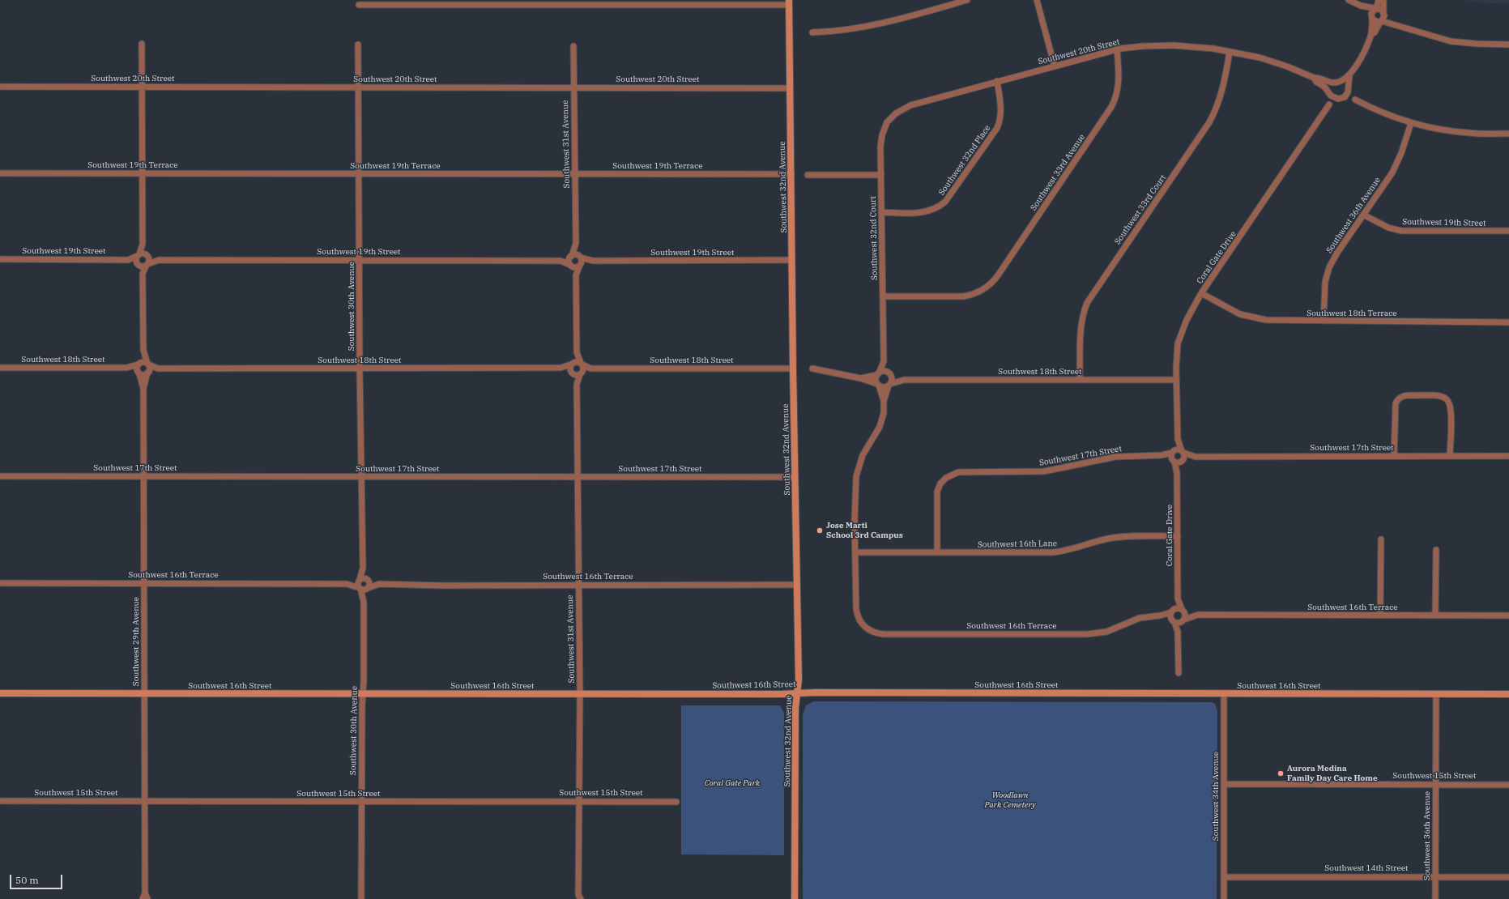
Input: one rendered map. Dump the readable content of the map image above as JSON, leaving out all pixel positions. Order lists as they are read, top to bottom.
{
  "streets": {
    "street": [
      "Southwest 20th Street",
      "Southwest 31st Avenue",
      "Southwest 32nd Place",
      "Southwest 19th Terrace",
      "Southwest 33rd Avenue",
      "Southwest 32nd Avenue",
      "Southwest 33rd Court",
      "Southwest 36th Avenue",
      "Southwest 19th Street",
      "Southwest 32nd Court",
      "Coral Gate Drive",
      "Southwest 30th Avenue",
      "Southwest 18th Terrace",
      "Southwest 18th Street",
      "Southwest 17th Street",
      "Southwest 16th Lane",
      "Southwest 16th Terrace",
      "Southwest 29th Avenue",
      "Southwest 16th Street",
      "Southwest 15th Street",
      "Southwest 34th Avenue",
      "Southwest 14th Street"
    ]
  },
  "crossings": [
    ["Southwest 20th Street", "Southwest 31st Avenue"],
    ["Southwest 20th Street", "Southwest 32nd Place"],
    ["Southwest 20th Street", "Southwest 33rd Avenue"],
    ["Southwest 20th Street", "Southwest 32nd Avenue"],
    ["Southwest 20th Street", "Southwest 33rd Court"],
    ["Southwest 20th Street", "Southwest 32nd Court"],
    ["Southwest 20th Street", "Southwest 30th Avenue"],
    ["Southwest 31st Avenue", "Southwest 19th Terrace"],
    ["Southwest 31st Avenue", "Southwest 19th Street"],
    ["Southwest 31st Avenue", "Southwest 18th Street"],
    ["Southwest 31st Avenue", "Southwest 17th Street"],
    ["Southwest 31st Avenue", "Southwest 16th Terrace"],
    ["Southwest 31st Avenue", "Southwest 16th Street"],
    ["Southwest 31st Avenue", "Southwest 15th Street"],
    ["Southwest 32nd Place", "Southwest 32nd Court"],
    ["Southwest 19th Terrace", "Southwest 32nd Avenue"],
    ["Southwest 19th Terrace", "Southwest 30th Avenue"],
    ["Southwest 33rd Avenue", "Southwest 32nd Court"],
    ["Southwest 32nd Avenue", "Southwest 19th Street"],
    ["Southwest 32nd Avenue", "Southwest 18th Street"],
    ["Southwest 32nd Avenue", "Southwest 17th Street"],
    ["Southwest 32nd Avenue", "Southwest 16th Terrace"],
    ["Southwest 32nd Avenue", "Southwest 16th Street"],
    ["Southwest 33rd Court", "Southwest 18th Street"],
    ["Southwest 36th Avenue", "Southwest 19th Street"],
    ["Southwest 36th Avenue", "Southwest 18th Terrace"],
    ["Southwest 36th Avenue", "Southwest 16th Street"],
    ["Southwest 36th Avenue", "Southwest 15th Street"],
    ["Southwest 36th Avenue", "Southwest 14th Street"],
    ["Southwest 19th Street", "Southwest 30th Avenue"],
    ["Southwest 32nd Court", "Southwest 18th Street"],
    ["Coral Gate Drive", "Southwest 18th Terrace"],
    ["Coral Gate Drive", "Southwest 18th Street"],
    ["Coral Gate Drive", "Southwest 17th Street"],
    ["Coral Gate Drive", "Southwest 16th Lane"],
    ["Coral Gate Drive", "Southwest 16th Terrace"],
    ["Southwest 30th Avenue", "Southwest 18th Street"],
    ["Southwest 30th Avenue", "Southwest 17th Street"],
    ["Southwest 30th Avenue", "Southwest 16th Terrace"],
    ["Southwest 30th Avenue", "Southwest 16th Street"],
    ["Southwest 30th Avenue", "Southwest 15th Street"],
    ["Southwest 18th Street", "Southwest 29th Avenue"],
    ["Southwest 17th Street", "Southwest 16th Lane"],
    ["Southwest 17th Street", "Southwest 29th Avenue"],
    ["Southwest 16th Lane", "Southwest 16th Terrace"],
    ["Southwest 16th Terrace", "Southwest 29th Avenue"],
    ["Southwest 29th Avenue", "Southwest 16th Street"],
    ["Southwest 29th Avenue", "Southwest 15th Street"],
    ["Southwest 16th Street", "Southwest 34th Avenue"],
    ["Southwest 15th Street", "Southwest 34th Avenue"],
    ["Southwest 34th Avenue", "Southwest 14th Street"]
  ],
  "parks": ["Coral Gate Park", "Woodlawn Park Cemetery"],
  "places": ["Jose Marti School 3rd Campus", "Aurora Medina Family Day Care Home"],
  "scale_bar": "50 m"
}
